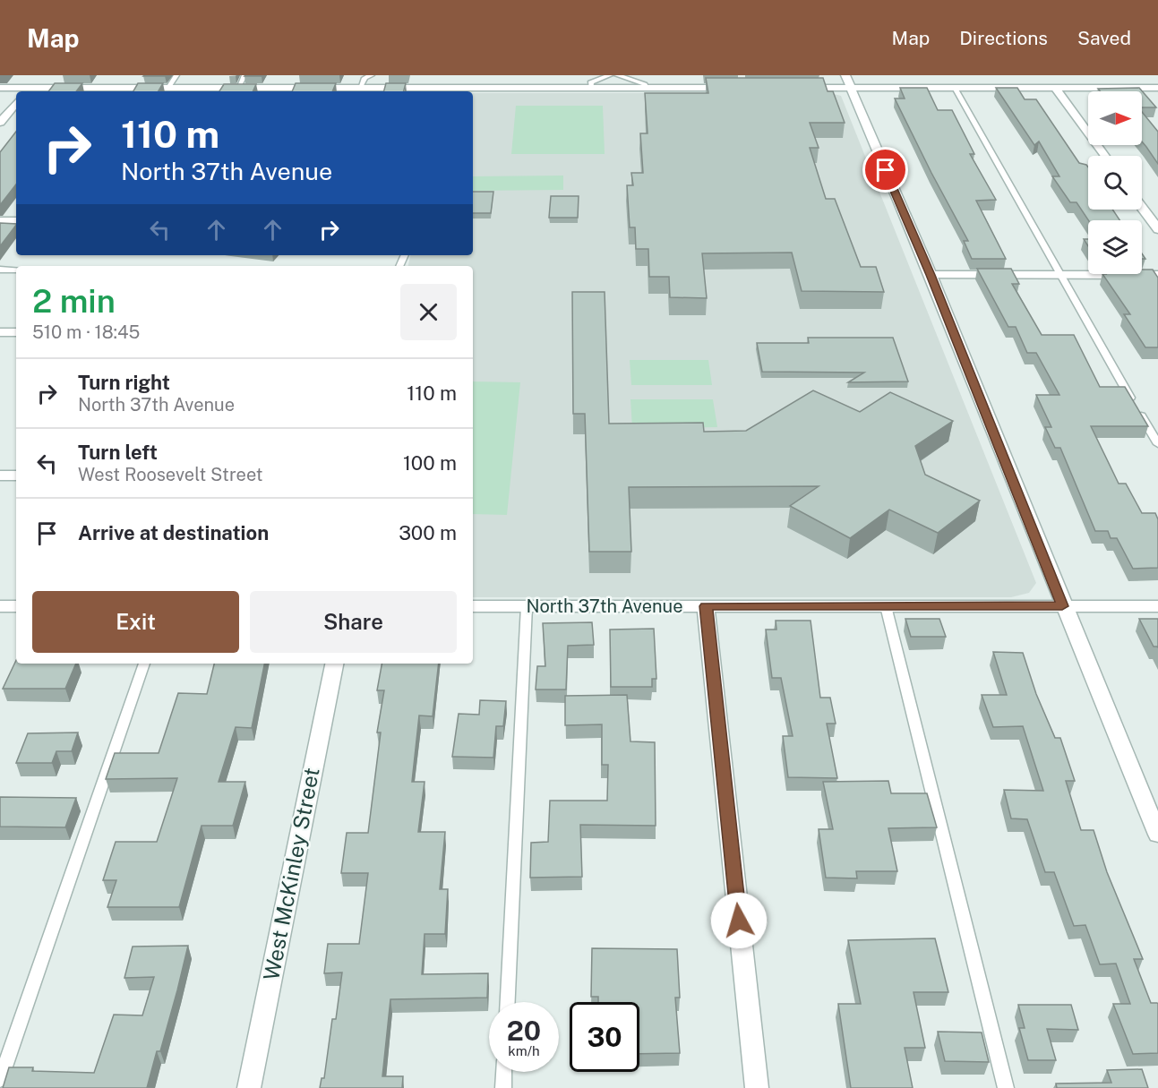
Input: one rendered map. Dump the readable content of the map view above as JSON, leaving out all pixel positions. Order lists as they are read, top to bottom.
{
  "streets": {
    "street": ["North 37th Avenue", "West McKinley Street"]
  },
  "north": "right",
  "page": {
    "header": "Map",
    "nav": ["Map", "Directions", "Saved"],
    "turn": ["110 m", "North 37th Avenue"],
    "heading": ["2 min", "510 m · 18:45"],
    "list": [
      {
        "name": "Turn right",
        "note": "North 37th Avenue",
        "value": "110 m"
      },
      {
        "name": "Turn left",
        "note": "West Roosevelt Street",
        "value": "100 m"
      },
      {
        "name": "Arrive at destination",
        "value": "300 m"
      }
    ],
    "buttons": ["Exit", "Share"],
    "speed": "20 km/h",
    "limit": "30"
  }
}
